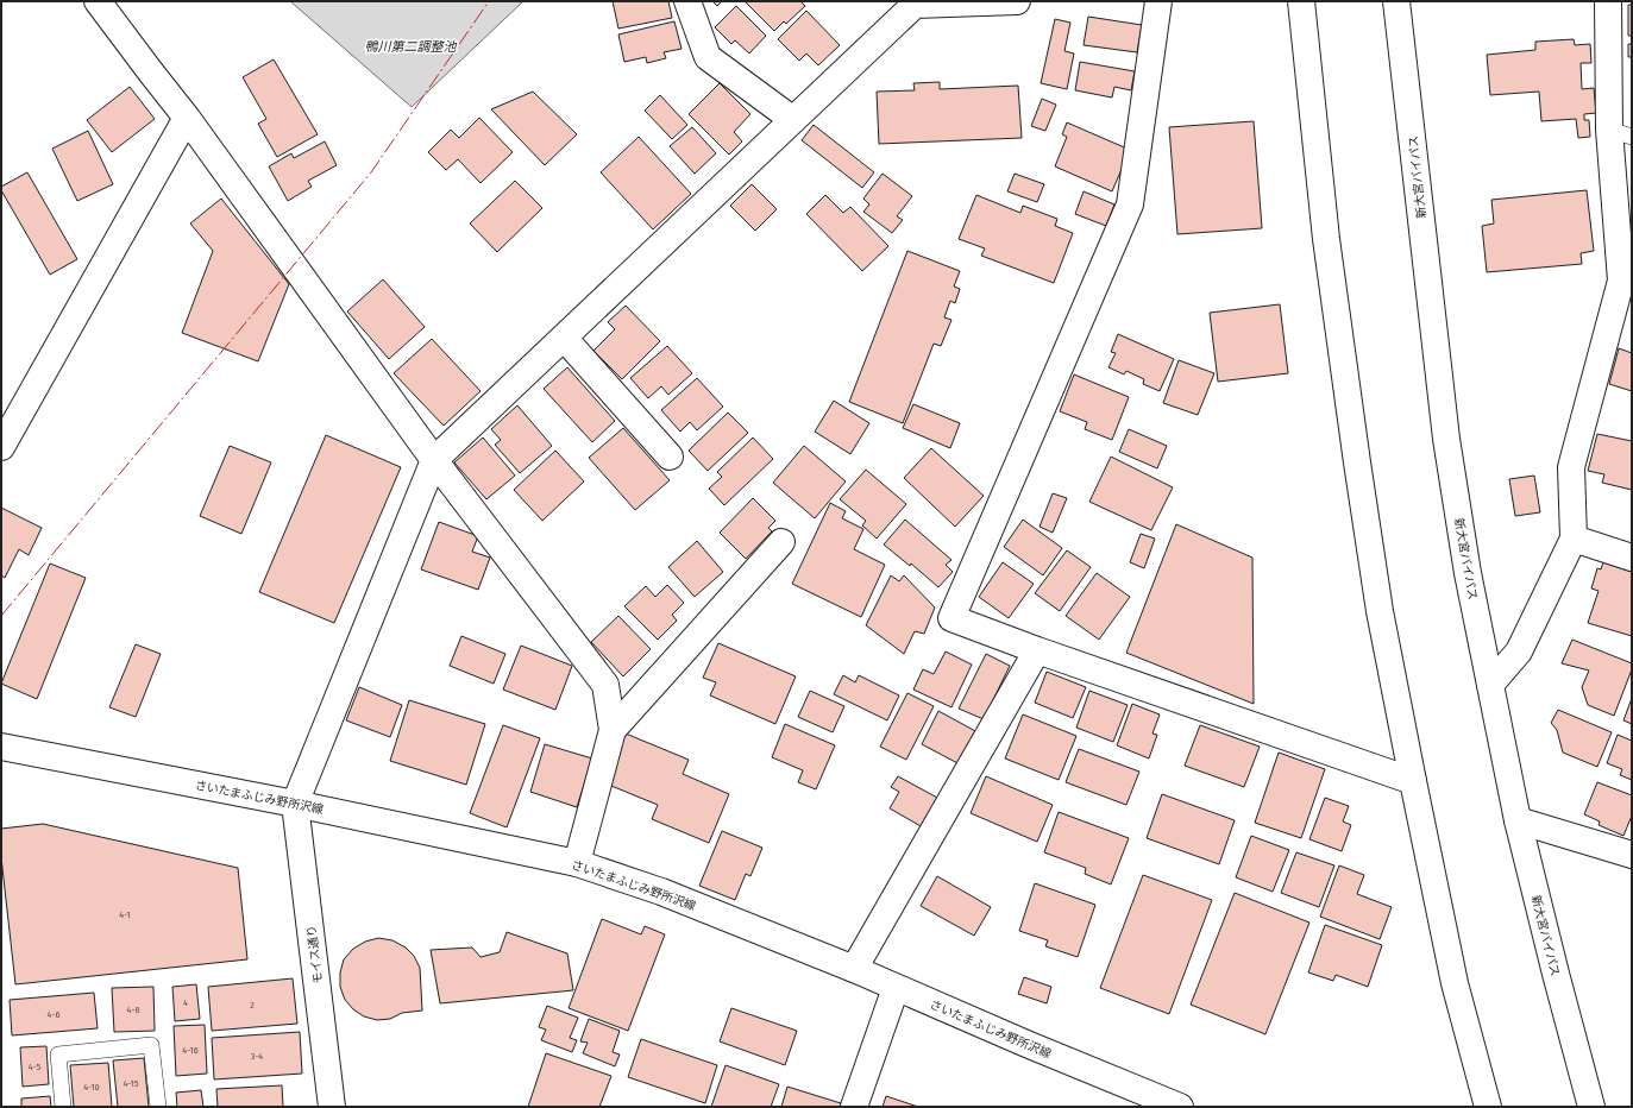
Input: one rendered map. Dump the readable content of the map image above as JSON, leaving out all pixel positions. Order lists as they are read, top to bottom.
{
  "streets": {
    "main road": ["新大宮バイパス", "さいたまふじみ野所沢線", "モイス通り"]
  },
  "crossings": [
    ["さいたまふじみ野所沢線", "モイス通り"]
  ],
  "water": ["鴨川第二調整池"],
  "house_numbers": [
    "4-1",
    "4",
    "2",
    "4-8",
    "4-6",
    "4-16",
    "3-4",
    "4-5",
    "4-15",
    "4-10"
  ]
}
